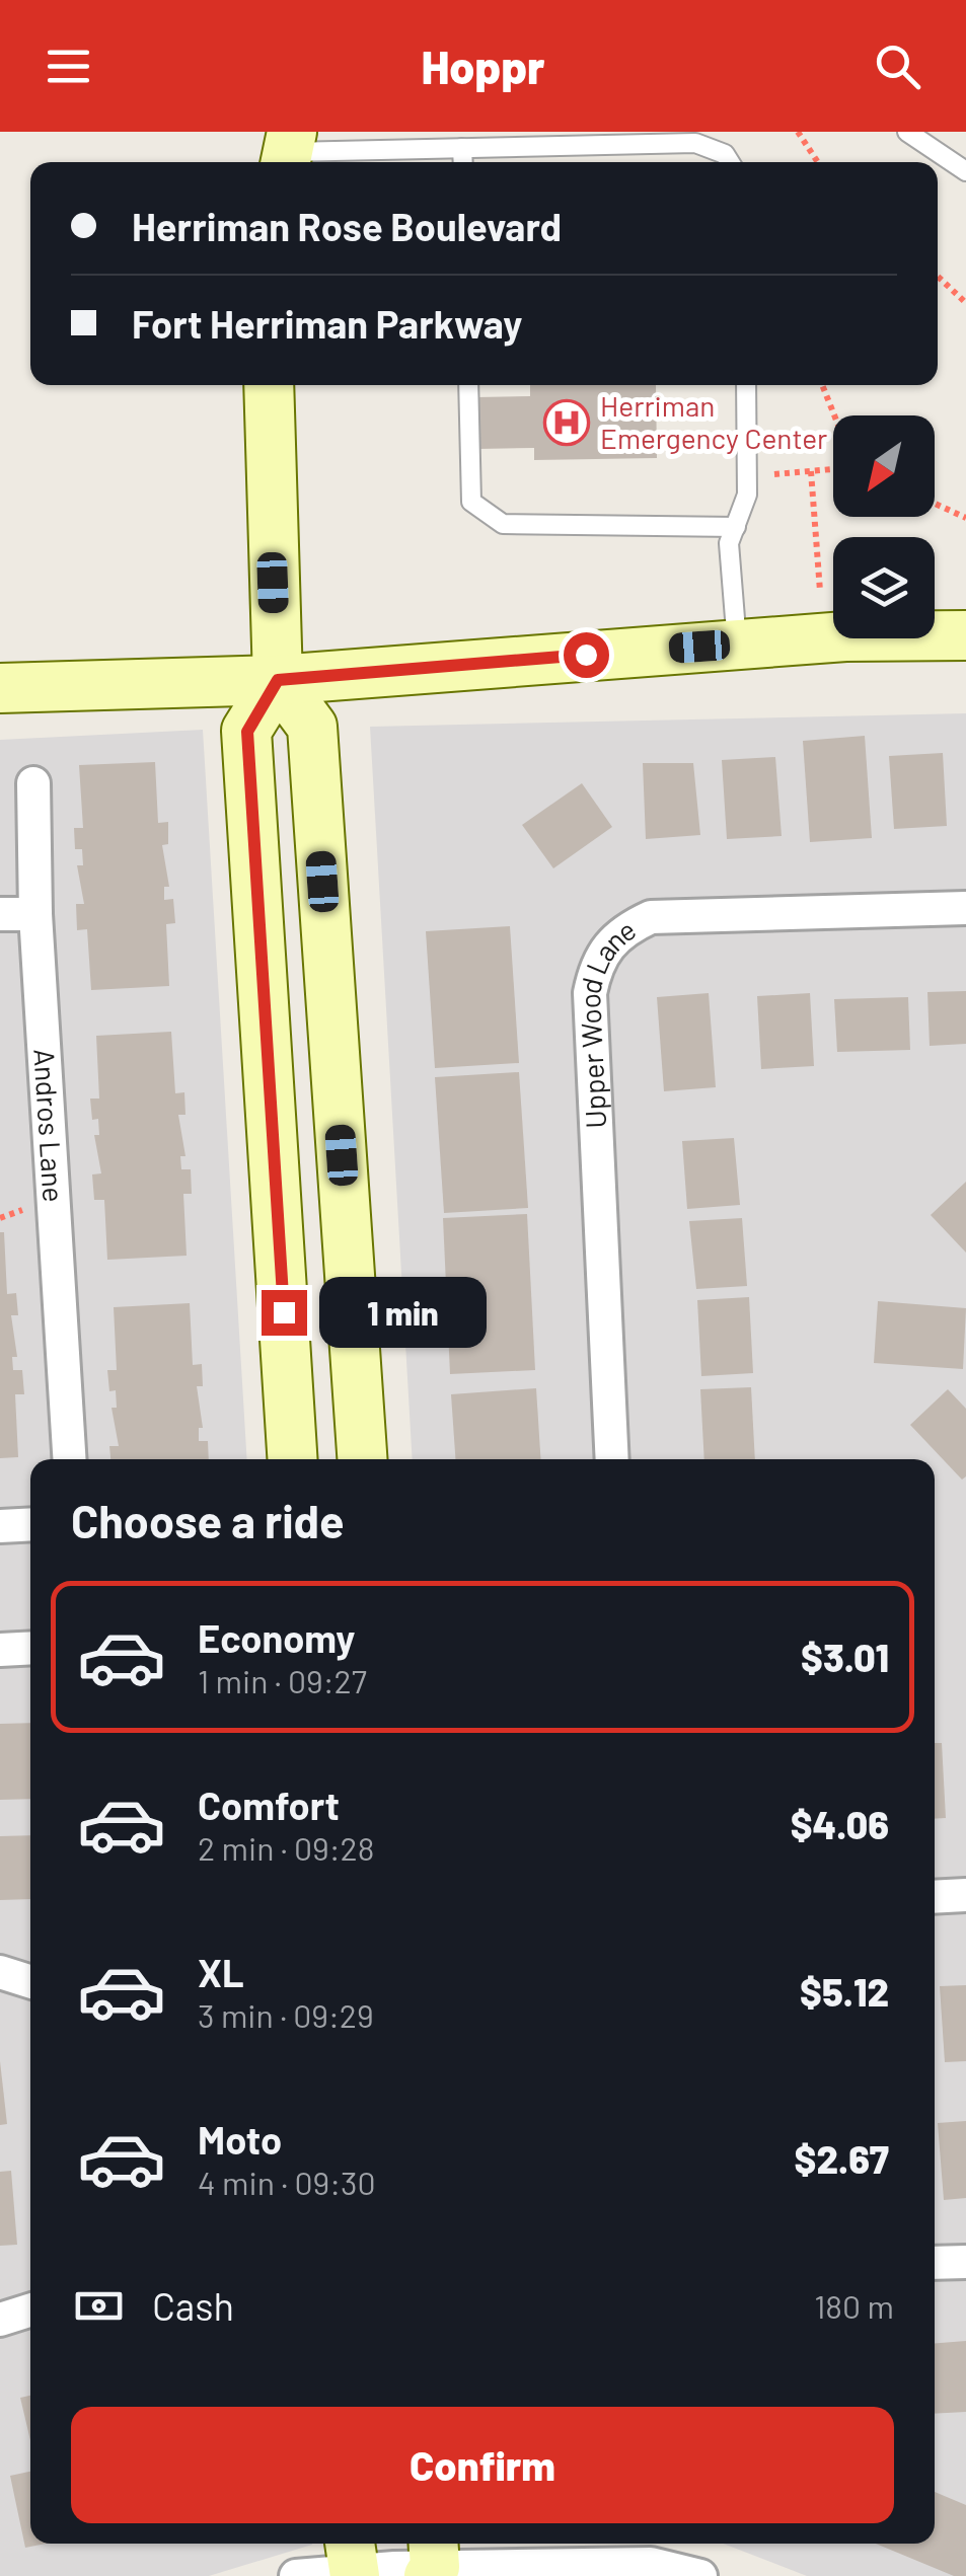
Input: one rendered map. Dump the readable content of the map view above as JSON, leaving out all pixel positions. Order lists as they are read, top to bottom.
{
  "streets": {
    "street": ["Upper Wood Lane", "Andros Lane"]
  },
  "places": {
    "hospital": ["Herriman Emergency Center"]
  },
  "north": "bottom left",
  "page": {
    "header": "Hoppr",
    "banner": ["Herriman Rose Boulevard", "Fort Herriman Parkway"],
    "bubble": "1 min",
    "heading": "Choose a ride",
    "list": [
      {
        "name": "Economy",
        "note": "1 min · 09:27",
        "value": "$3.01"
      },
      {
        "name": "Comfort",
        "note": "2 min · 09:28",
        "value": "$4.06"
      },
      {
        "name": "XL",
        "note": "3 min · 09:29",
        "value": "$5.12"
      },
      {
        "name": "Moto",
        "note": "4 min · 09:30",
        "value": "$2.67"
      }
    ],
    "pay": ["Cash", "180 m"],
    "buttons": "Confirm"
  }
}
